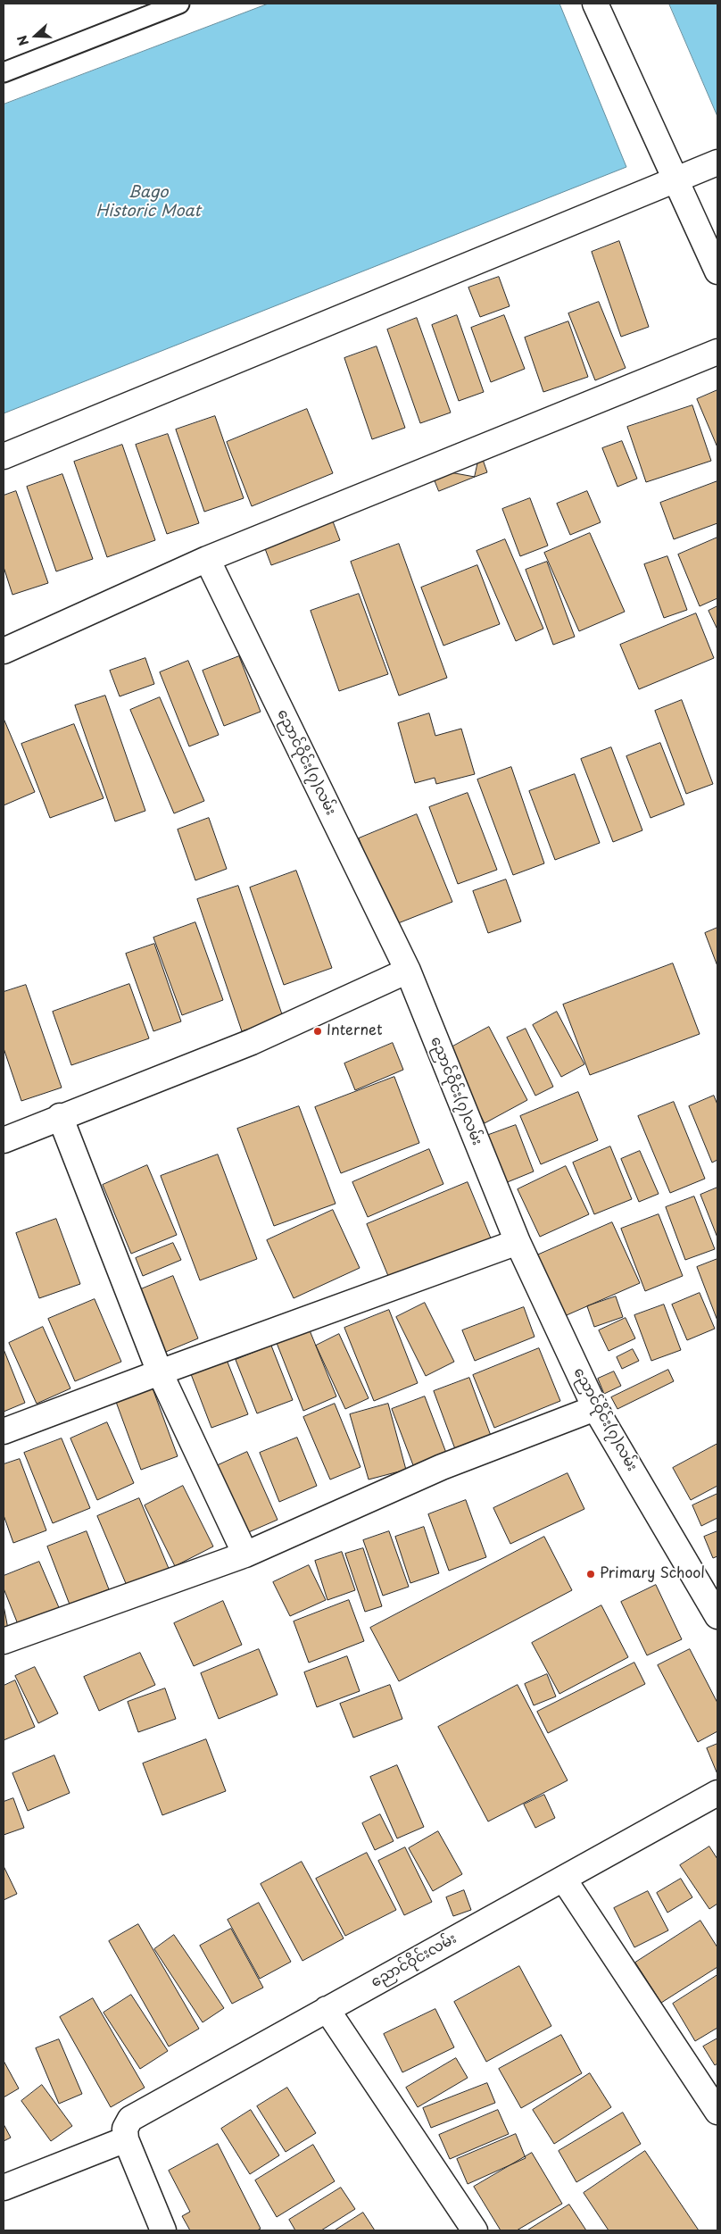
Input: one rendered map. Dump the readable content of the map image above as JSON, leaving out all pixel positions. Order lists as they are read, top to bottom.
{
  "streets": {
    "street": ["ညောင်ဝိုင်း(၇)လမ်း", "ညောင်ဝိုင်းလမ်း"]
  },
  "water": ["Bago Historic Moat"],
  "places": ["Internet", "Primary School"],
  "north": "left"
}
